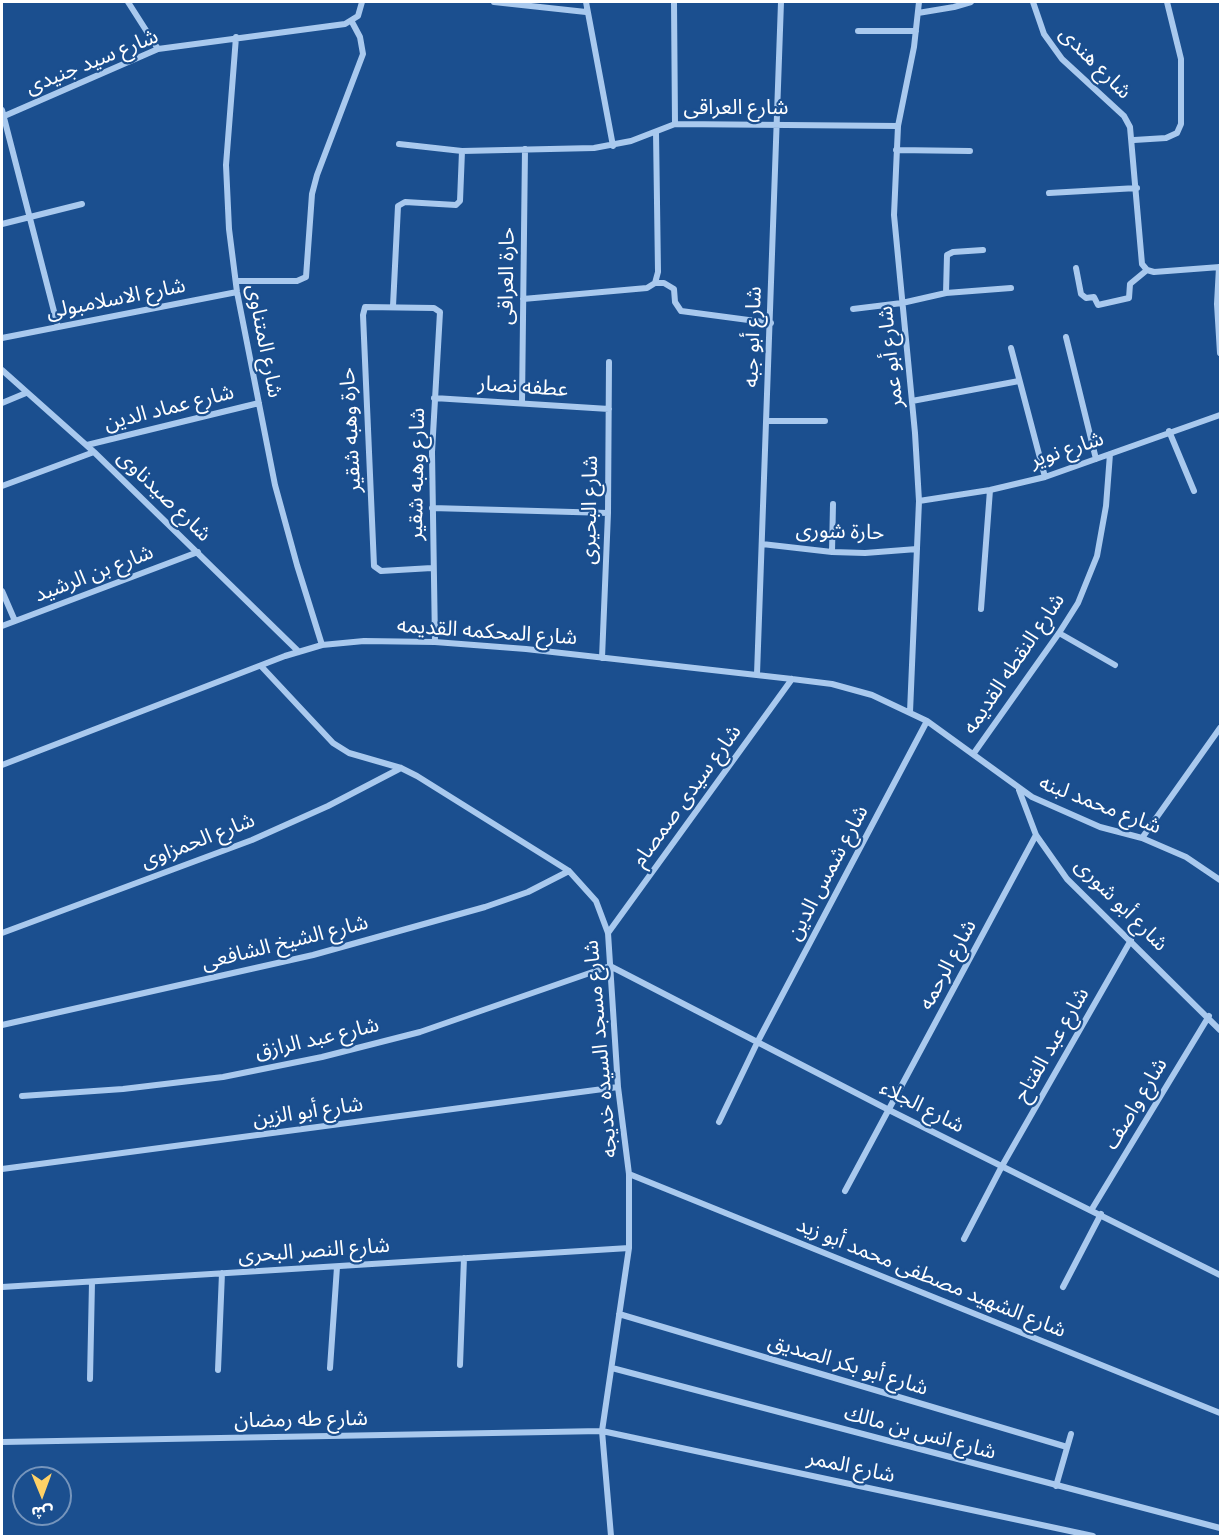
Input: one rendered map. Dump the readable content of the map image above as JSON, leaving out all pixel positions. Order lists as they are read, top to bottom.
{
  "streets": {
    "street": [
      "شارع سيد جنيدى",
      "شارع هندى",
      "شارع العراقى",
      "حارة العراقى",
      "شارع الاسلامبولى",
      "شارع أبو جبه",
      "شارع المتناوى",
      "شارع أبو عمر",
      "عطفه نصار",
      "شارع عماد الدين",
      "حارة وهبه شقير",
      "شارع نوير",
      "شارع وهبه شقير",
      "شارع صيدناوى",
      "شارع البحيرى",
      "حارة شورى",
      "شارع بن الرشيد",
      "شارع المحكمه القديمه",
      "شارع النقطه القديمه",
      "شارع سيدى صمصام",
      "شارع محمد لبنه",
      "شارع الحمزاوى",
      "شارع شمس الدين",
      "شارع أبو شورى",
      "شارع الشيخ الشافعى",
      "شارع الرحمه",
      "شارع عبد الرازق",
      "شارع عبد الفتاح",
      "شارع مسجد السيده خديجه",
      "شارع واصف",
      "شارع الجلاء",
      "شارع أبو الزين",
      "شارع النصر البحرى",
      "شارع الشهيد مصطفى محمد أبو زيد",
      "شارع أبو بكر الصديق",
      "شارع طه رمضان",
      "شارع انس بن مالك",
      "شارع الممر"
    ]
  },
  "crossings": [
    ["شارع سيد جنيدى", "شارع المتناوى"],
    ["شارع العراقى", "حارة العراقى"],
    ["شارع العراقى", "شارع أبو جبه"],
    ["شارع العراقى", "شارع أبو عمر"],
    ["حارة العراقى", "عطفه نصار"],
    ["شارع الاسلامبولى", "شارع المتناوى"],
    ["شارع أبو جبه", "حارة شورى"],
    ["شارع أبو جبه", "شارع المحكمه القديمه"],
    ["شارع المتناوى", "شارع عماد الدين"],
    ["شارع المتناوى", "شارع المحكمه القديمه"],
    ["شارع أبو عمر", "شارع نوير"],
    ["شارع أبو عمر", "حارة شورى"],
    ["شارع أبو عمر", "شارع المحكمه القديمه"],
    ["عطفه نصار", "شارع وهبه شقير"],
    ["عطفه نصار", "شارع البحيرى"],
    ["شارع عماد الدين", "شارع صيدناوى"],
    ["حارة وهبه شقير", "شارع وهبه شقير"],
    ["شارع نوير", "شارع النقطه القديمه"],
    ["شارع وهبه شقير", "شارع المحكمه القديمه"],
    ["شارع صيدناوى", "شارع بن الرشيد"],
    ["شارع صيدناوى", "شارع المحكمه القديمه"],
    ["شارع البحيرى", "شارع المحكمه القديمه"],
    ["شارع المحكمه القديمه", "شارع النقطه القديمه"],
    ["شارع المحكمه القديمه", "شارع سيدى صمصام"],
    ["شارع المحكمه القديمه", "شارع محمد لبنه"],
    ["شارع المحكمه القديمه", "شارع شمس الدين"],
    ["شارع المحكمه القديمه", "شارع مسجد السيده خديجه"],
    ["شارع النقطه القديمه", "شارع محمد لبنه"],
    ["شارع سيدى صمصام", "شارع مسجد السيده خديجه"],
    ["شارع محمد لبنه", "شارع أبو شورى"],
    ["شارع الحمزاوى", "شارع مسجد السيده خديجه"],
    ["شارع شمس الدين", "شارع الجلاء"],
    ["شارع أبو شورى", "شارع الرحمه"],
    ["شارع أبو شورى", "شارع عبد الفتاح"],
    ["شارع أبو شورى", "شارع واصف"],
    ["شارع الشيخ الشافعى", "شارع مسجد السيده خديجه"],
    ["شارع الرحمه", "شارع الجلاء"],
    ["شارع عبد الرازق", "شارع مسجد السيده خديجه"],
    ["شارع عبد الرازق", "شارع الجلاء"],
    ["شارع عبد الفتاح", "شارع الجلاء"],
    ["شارع مسجد السيده خديجه", "شارع الجلاء"],
    ["شارع مسجد السيده خديجه", "شارع أبو الزين"],
    ["شارع مسجد السيده خديجه", "شارع النصر البحرى"],
    ["شارع مسجد السيده خديجه", "شارع الشهيد مصطفى محمد أبو زيد"],
    ["شارع مسجد السيده خديجه", "شارع أبو بكر الصديق"],
    ["شارع مسجد السيده خديجه", "شارع طه رمضان"],
    ["شارع مسجد السيده خديجه", "شارع انس بن مالك"],
    ["شارع مسجد السيده خديجه", "شارع الممر"],
    ["شارع واصف", "شارع الجلاء"],
    ["شارع طه رمضان", "شارع الممر"]
  ],
  "north": "bottom"
}
